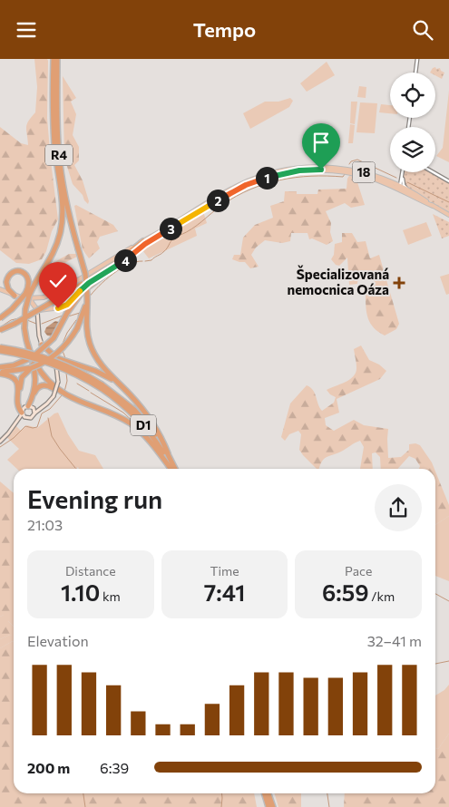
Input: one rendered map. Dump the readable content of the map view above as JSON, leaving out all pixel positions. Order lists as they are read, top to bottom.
{
  "streets": {
    "highway": ["R4", "D1"],
    "main road": ["18"]
  },
  "crossings": [
    ["R4", "18"],
    ["R4", "D1"]
  ],
  "places": {
    "health": ["Špecializovaná nemocnica Oáza"]
  },
  "page": {
    "header": "Tempo",
    "pins": [
      "1",
      "2",
      "3",
      "4"
    ],
    "heading": ["Evening run", "21:03"],
    "stats": [
      ["Distance", "1.10 km"],
      ["Time", "7:41"],
      ["Pace", "6:59 /km"]
    ],
    "chart": ["Elevation", "32–41 m"],
    "list": [
      {
        "name": "200 m",
        "note": "6:39"
      }
    ]
  }
}
